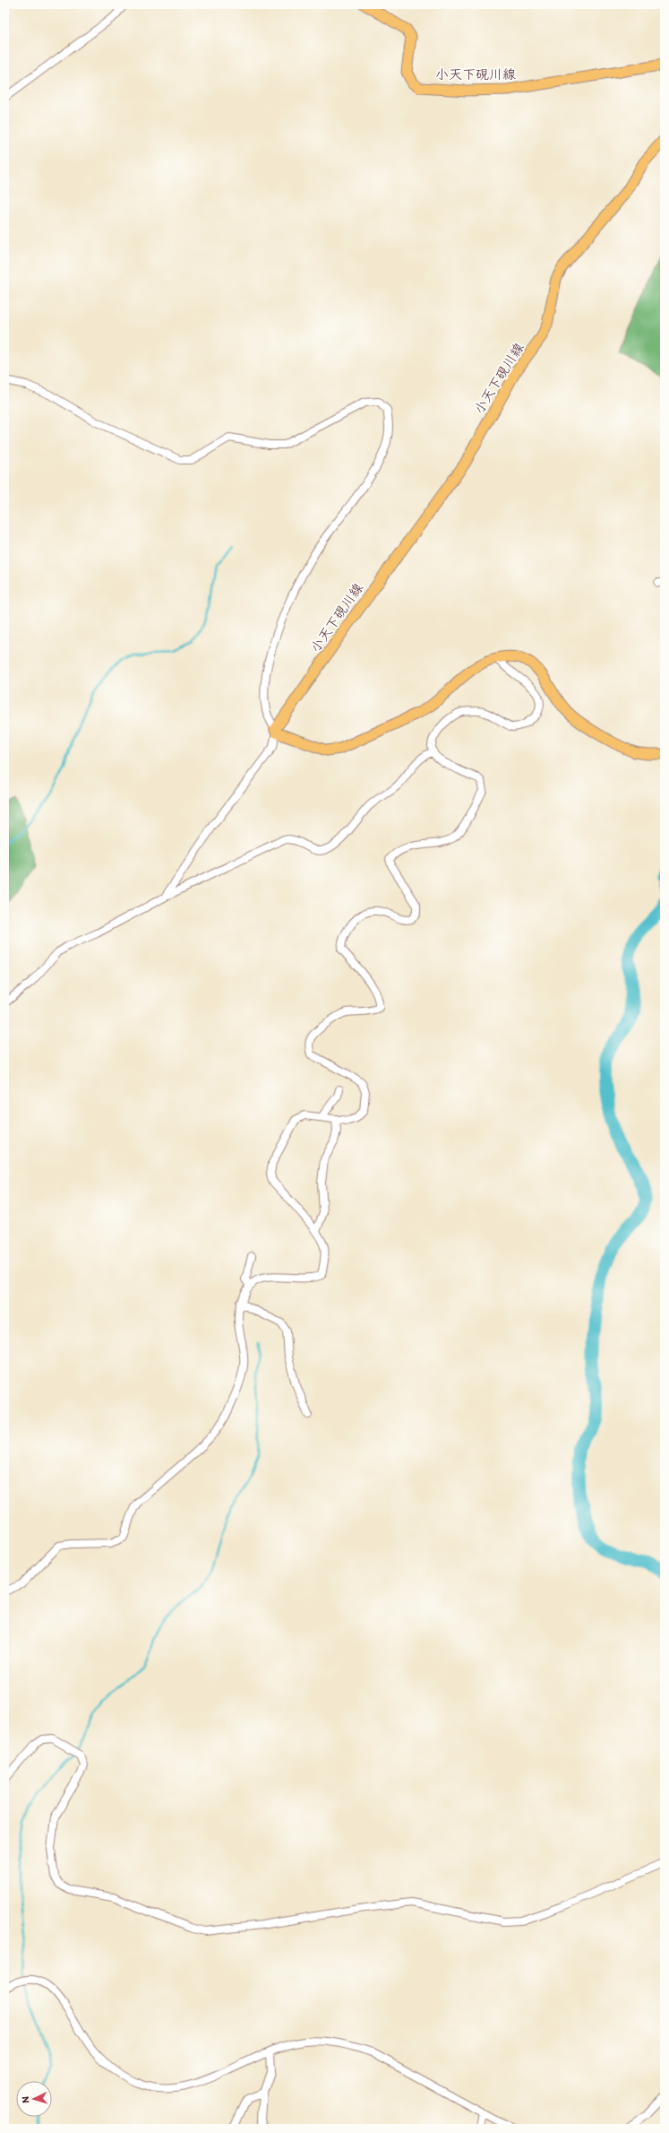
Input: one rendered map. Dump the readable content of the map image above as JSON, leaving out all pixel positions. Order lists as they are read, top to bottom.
{
  "streets": {
    "main road": ["小天下硯川線"]
  },
  "north": "left"
}
